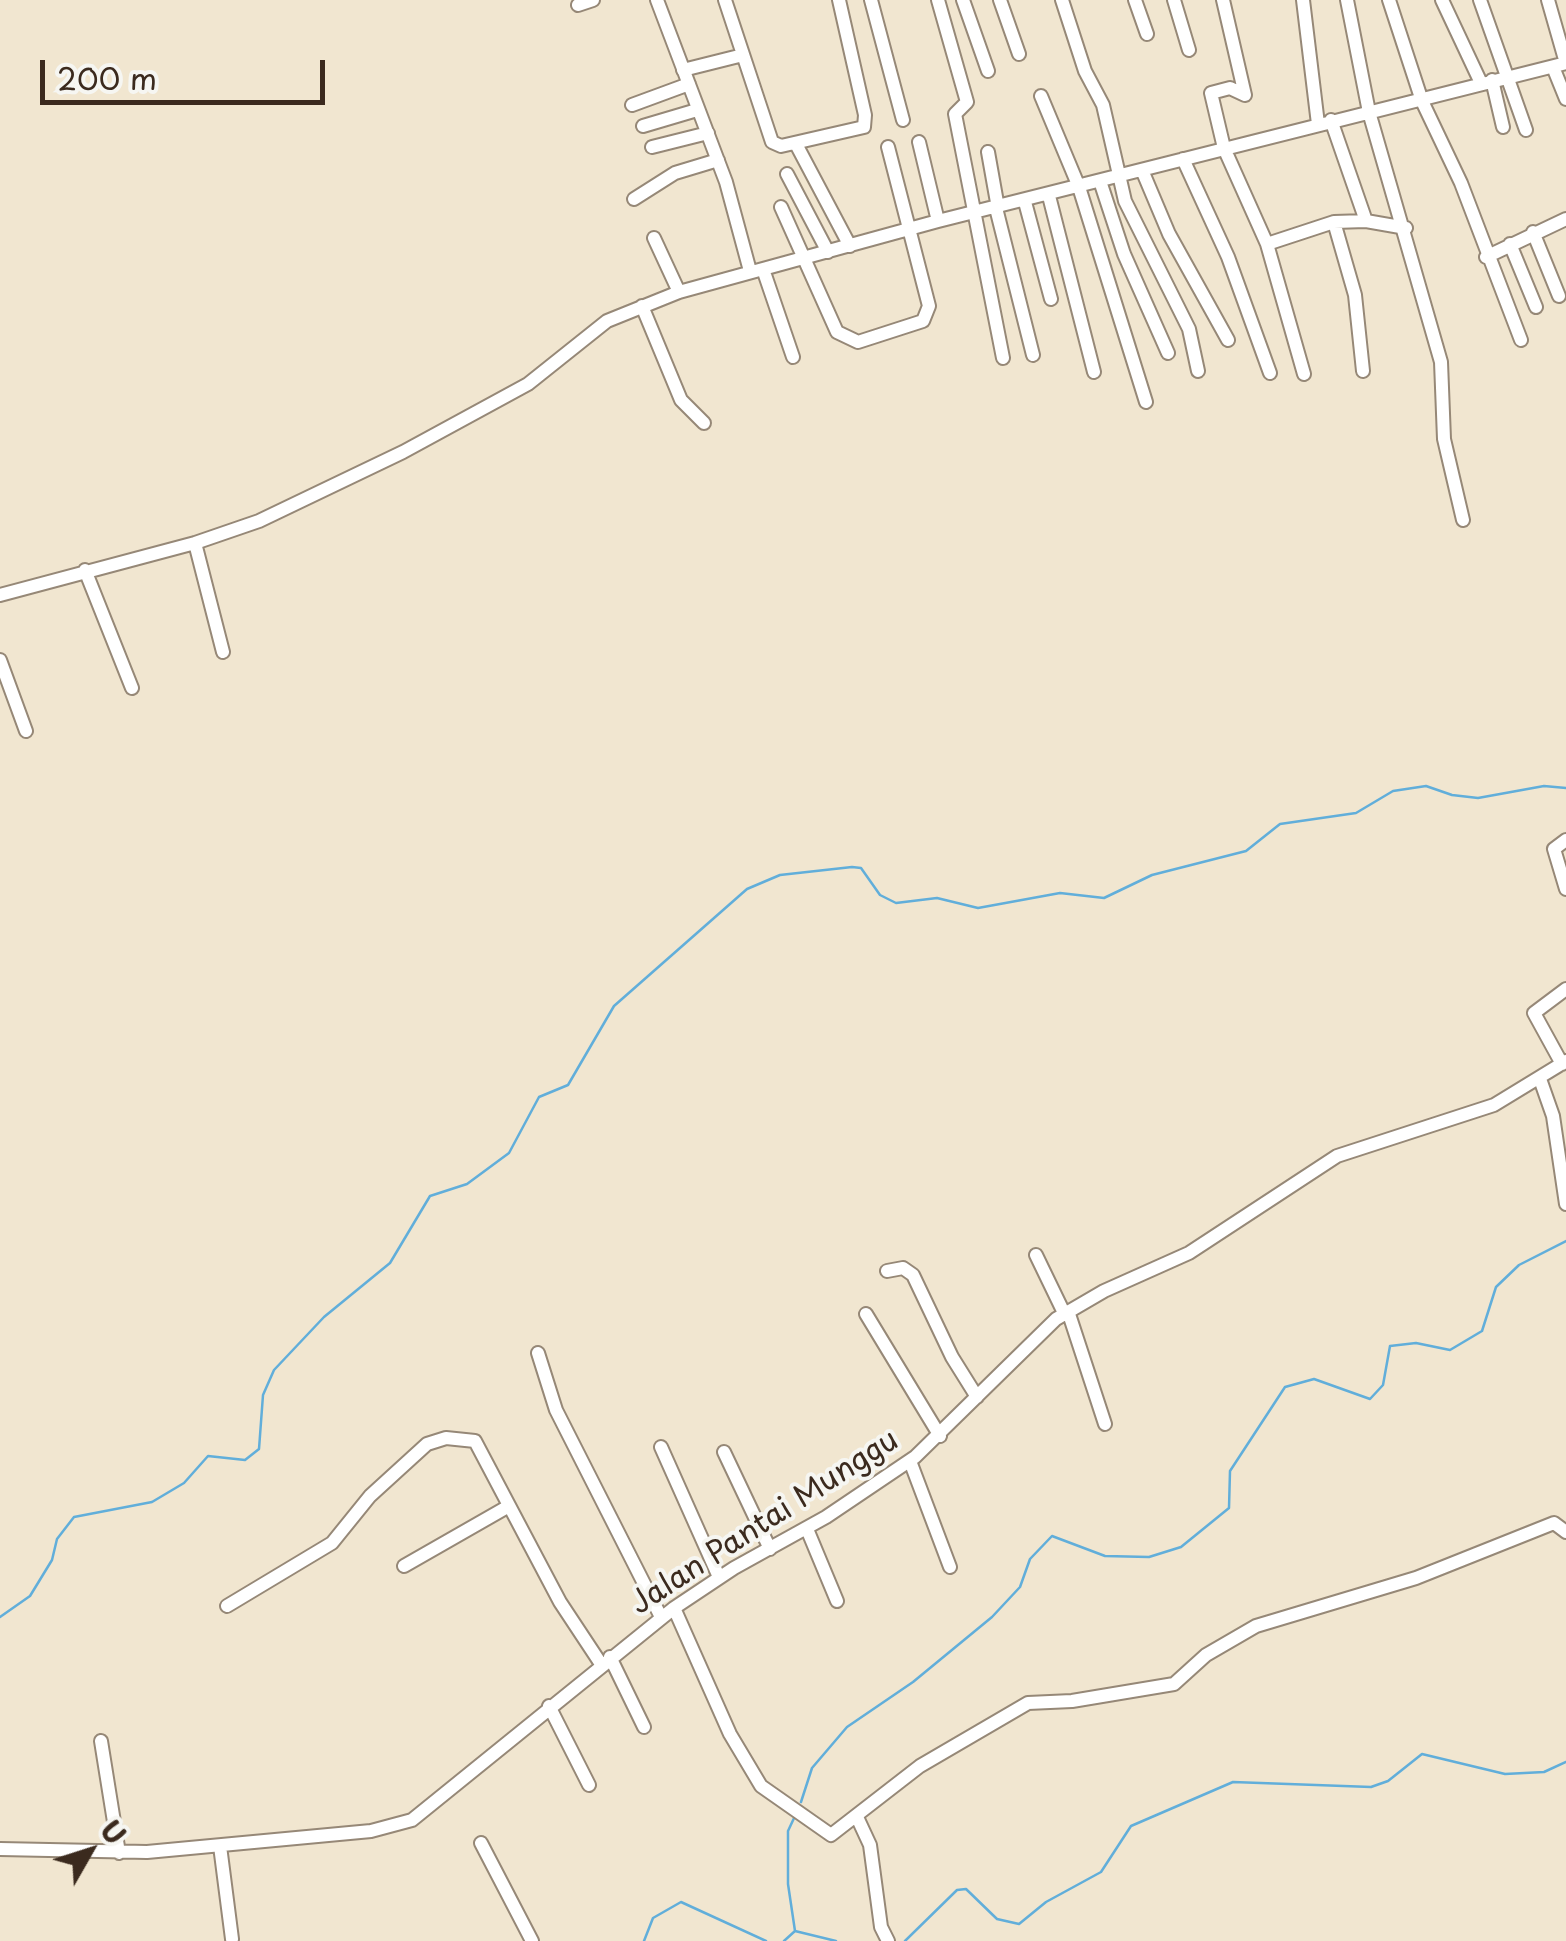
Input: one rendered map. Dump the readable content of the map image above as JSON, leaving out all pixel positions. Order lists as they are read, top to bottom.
{
  "streets": {
    "street": ["Jalan Pantai Munggu"]
  },
  "scale_bar": "200 m",
  "north": "top right"
}
